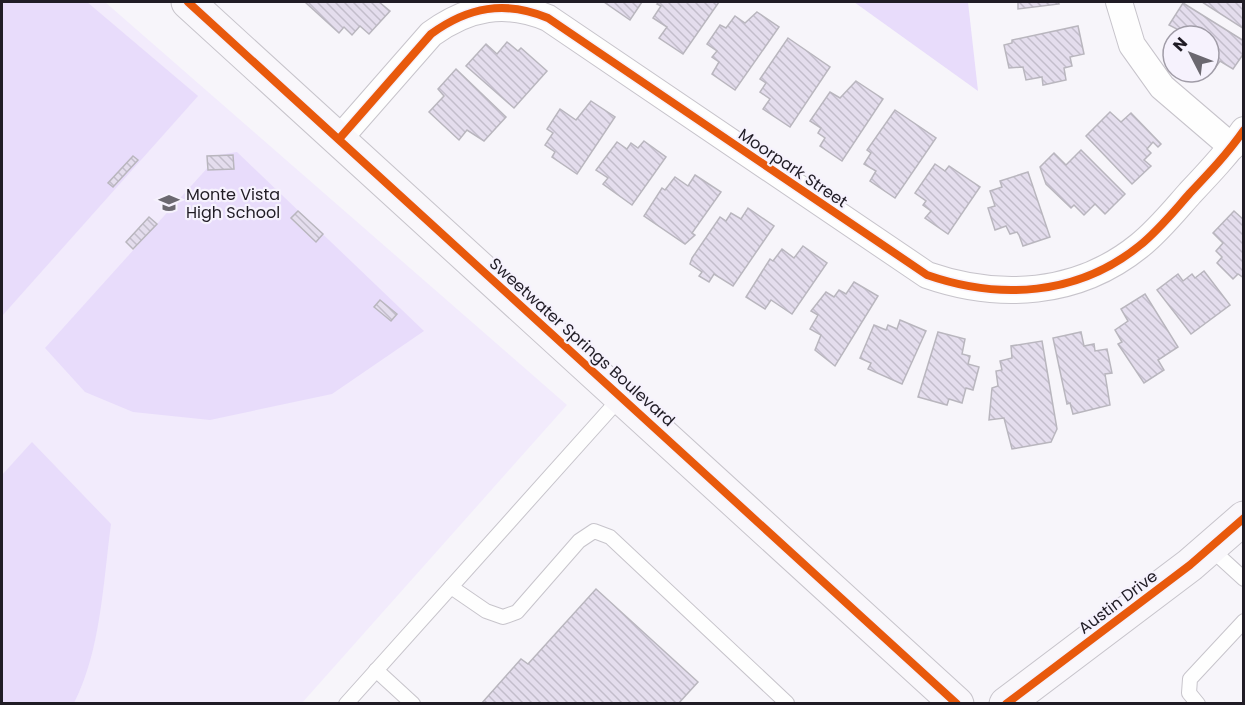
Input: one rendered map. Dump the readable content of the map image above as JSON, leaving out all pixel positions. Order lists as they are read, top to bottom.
{
  "streets": {
    "main road": ["Sweetwater Springs Boulevard", "Austin Drive"],
    "street": ["Moorpark Street"]
  },
  "crossings": [
    ["Moorpark Street", "Sweetwater Springs Boulevard"]
  ],
  "places": {
    "school or university": ["Monte Vista High School"]
  },
  "north": "top left"
}
